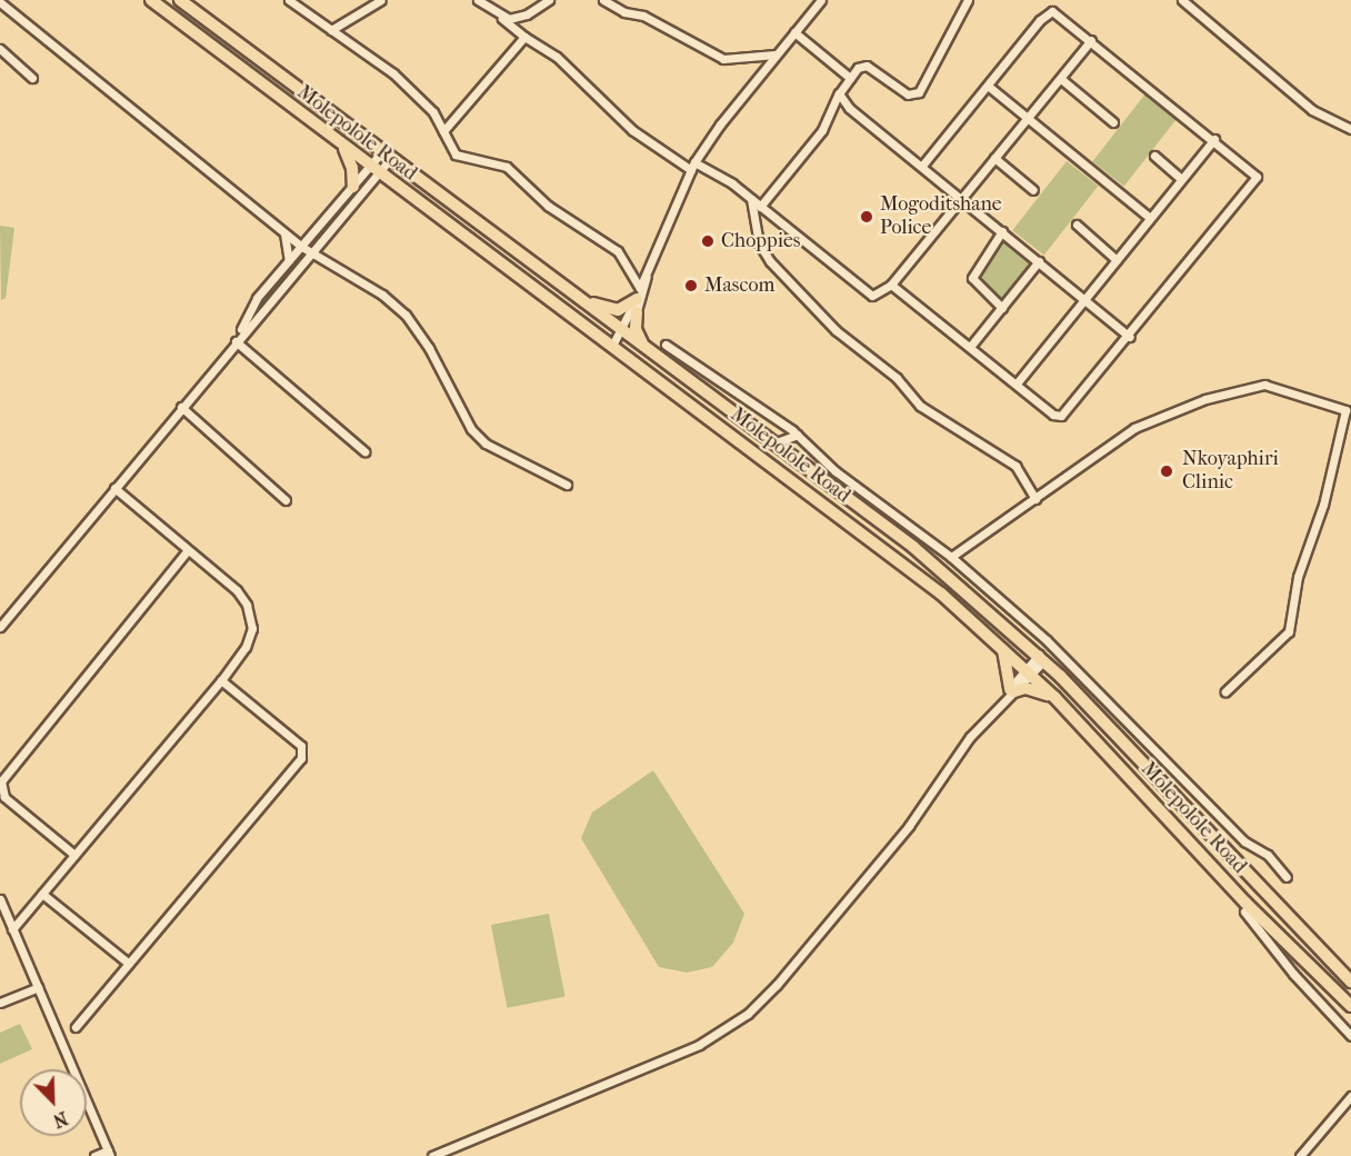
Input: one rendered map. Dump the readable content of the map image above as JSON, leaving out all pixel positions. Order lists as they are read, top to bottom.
{
  "streets": {
    "main road": ["Molepolole Road"]
  },
  "places": [
    "Mogoditshane Police",
    "Choppies",
    "Mascom",
    "Nkoyaphiri Clinic"
  ],
  "north": "bottom right"
}
